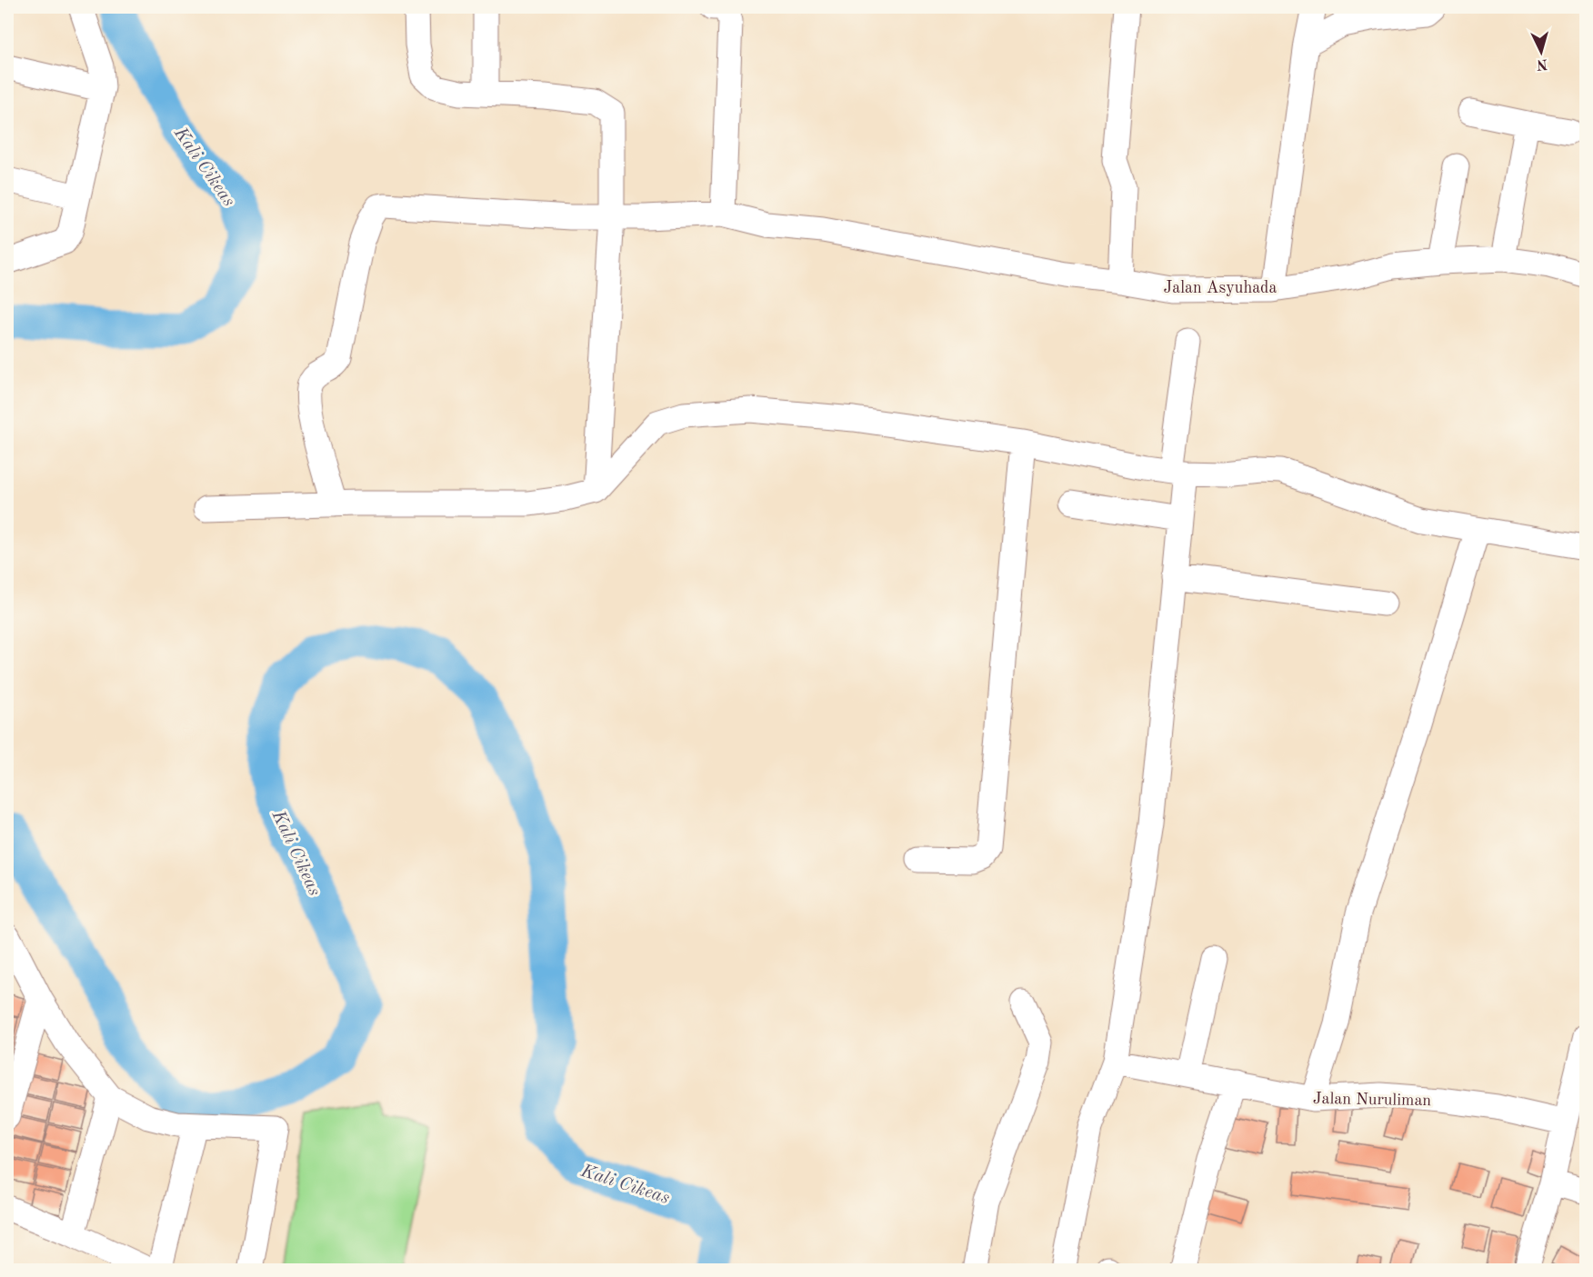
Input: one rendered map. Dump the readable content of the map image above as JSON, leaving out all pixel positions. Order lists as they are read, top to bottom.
{
  "streets": {
    "street": ["Jalan Asyuhada", "Jalan Nuruliman"]
  },
  "water": ["Kali Cikeas"],
  "north": "bottom"
}
